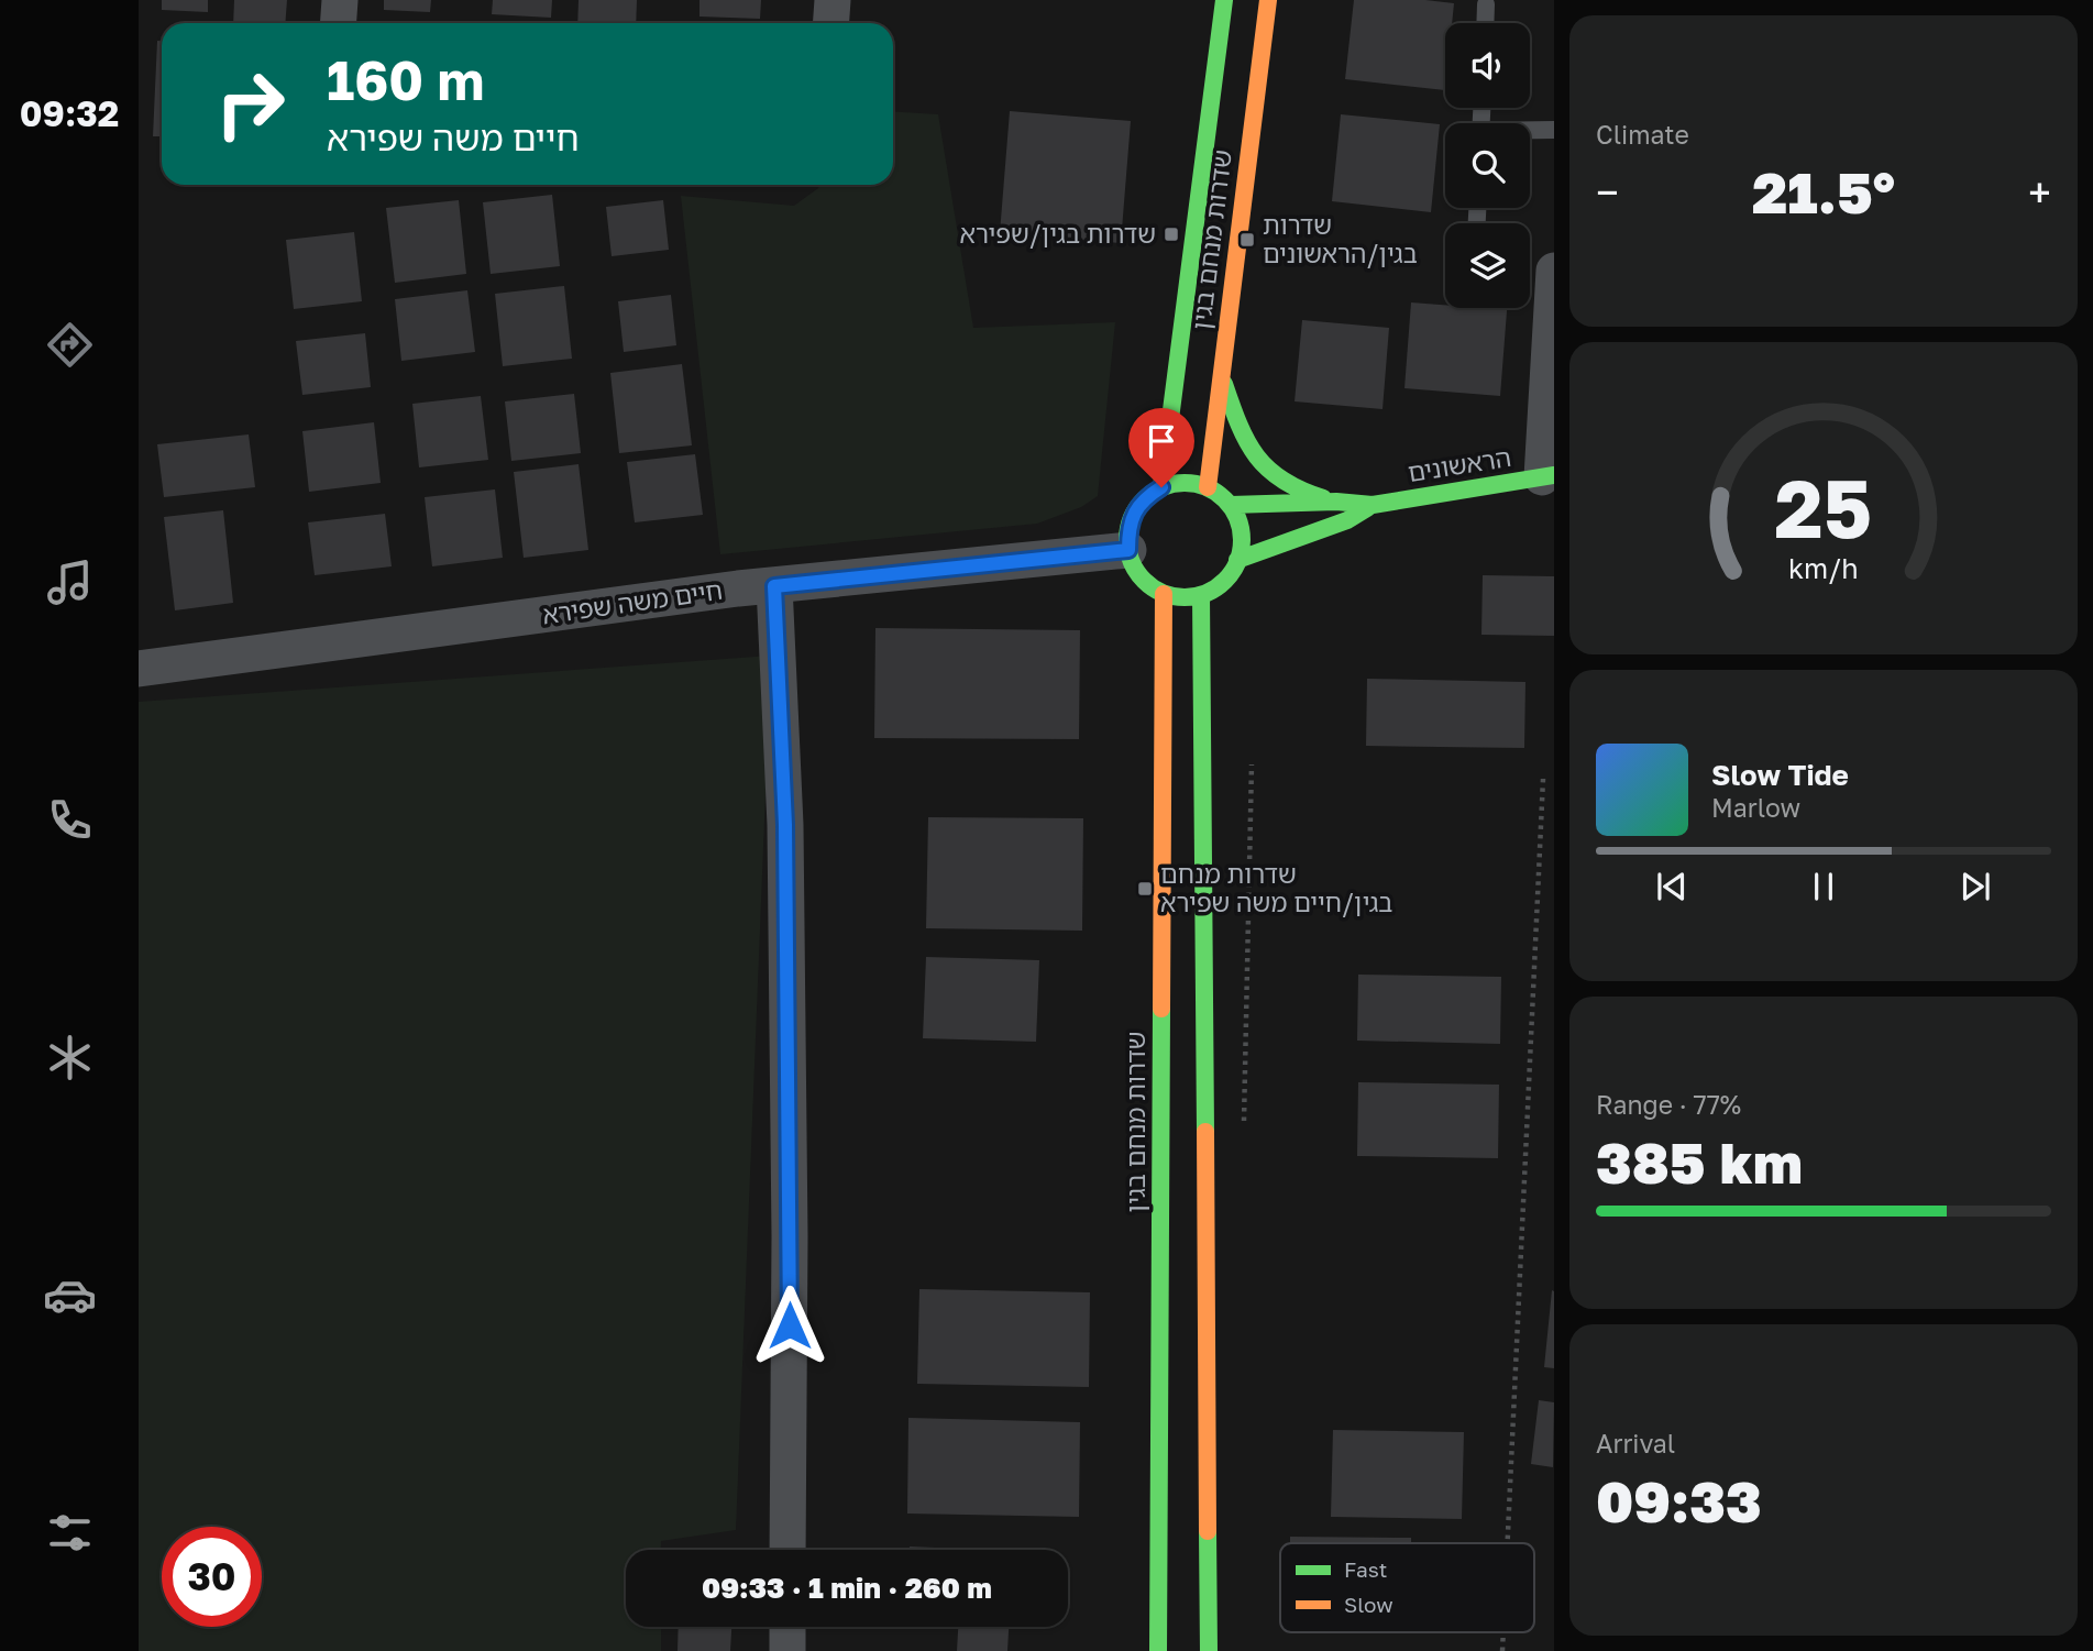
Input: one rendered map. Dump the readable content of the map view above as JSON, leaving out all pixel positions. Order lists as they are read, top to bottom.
{
  "streets": {
    "street": ["שדרות מנחם בגין", "הראשונים", "חיים משה שפירא"]
  },
  "crossings": [
    ["שדרות מנחם בגין", "הראשונים"],
    ["שדרות מנחם בגין", "חיים משה שפירא"],
    ["הראשונים", "חיים משה שפירא"]
  ],
  "places": {
    "transit": ["שדרות בגין/שפירא", "שדרות בגין/הראשונים", "שדרות מנחם בגין/חיים משה שפירא"]
  },
  "legend": ["Fast", "Slow"],
  "page": {
    "tabs": "09:32",
    "tile": [
      "Climate",
      ["Range · 77%", "385 km"],
      ["Arrival", "09:33"]
    ],
    "turn": ["160 m", "חיים משה שפירא"],
    "heat": ["−", "21.5°", "+"],
    "song": ["Slow Tide", "Marlow"],
    "limit": "30",
    "trip": "09:33 · 1 min · 260 m",
    "gauge": ["25", "km/h"]
  }
}
